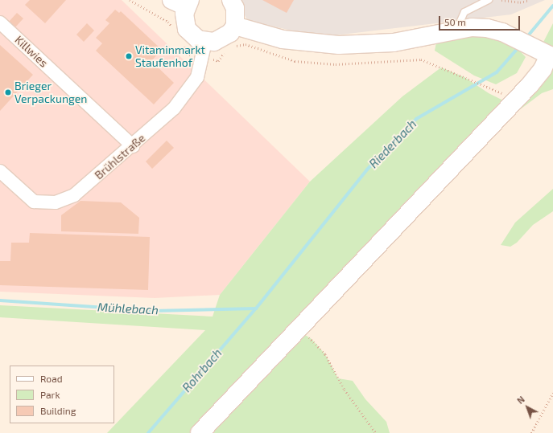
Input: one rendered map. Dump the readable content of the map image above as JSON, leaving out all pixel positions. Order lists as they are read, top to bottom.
{
  "streets": {
    "street": ["Killwies", "Brühlstraße"]
  },
  "crossings": [
    ["Killwies", "Brühlstraße"]
  ],
  "water": ["Riederbach", "Mühlebach", "Rohrbach"],
  "places": ["Vitaminmarkt Staufenhof", "Brieger Verpackungen"],
  "legend": ["Road", "Park", "Building"],
  "scale_bar": "50 m",
  "north": "top left"
}
